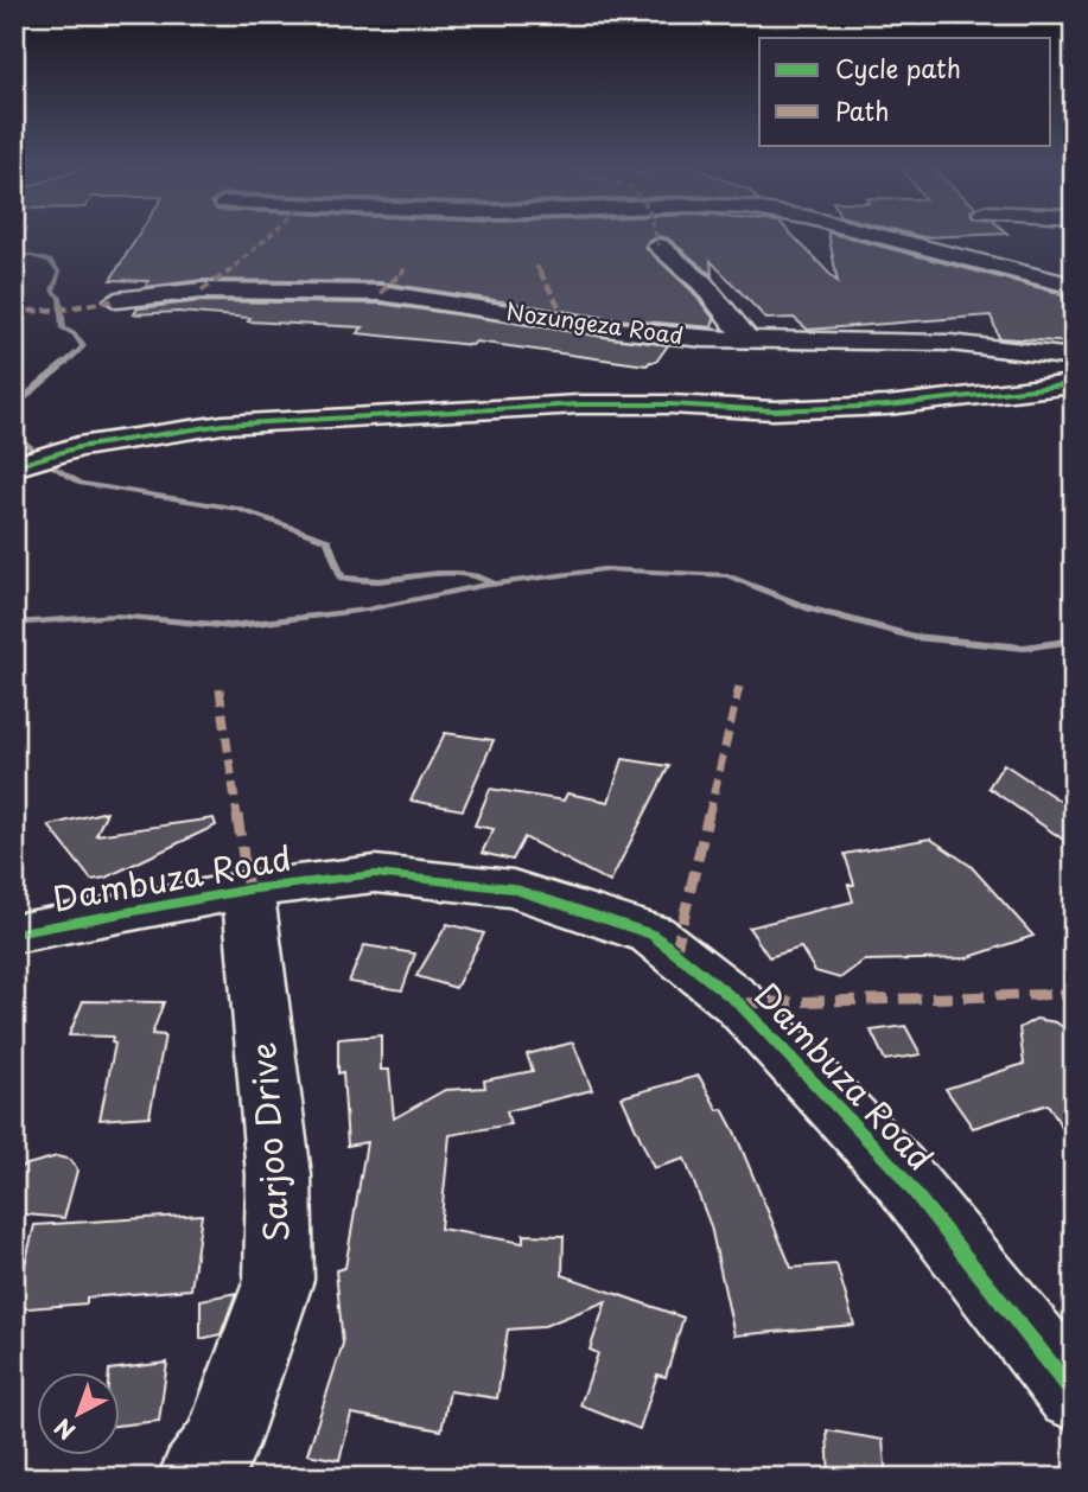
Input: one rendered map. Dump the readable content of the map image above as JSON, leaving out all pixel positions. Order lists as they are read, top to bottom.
{
  "streets": {
    "street": ["Nozungeza Road", "Dambuza Road", "Sarjoo Drive"]
  },
  "crossings": [
    ["Dambuza Road", "Sarjoo Drive"]
  ],
  "legend": ["Cycle path", "Path"],
  "north": "bottom left"
}
